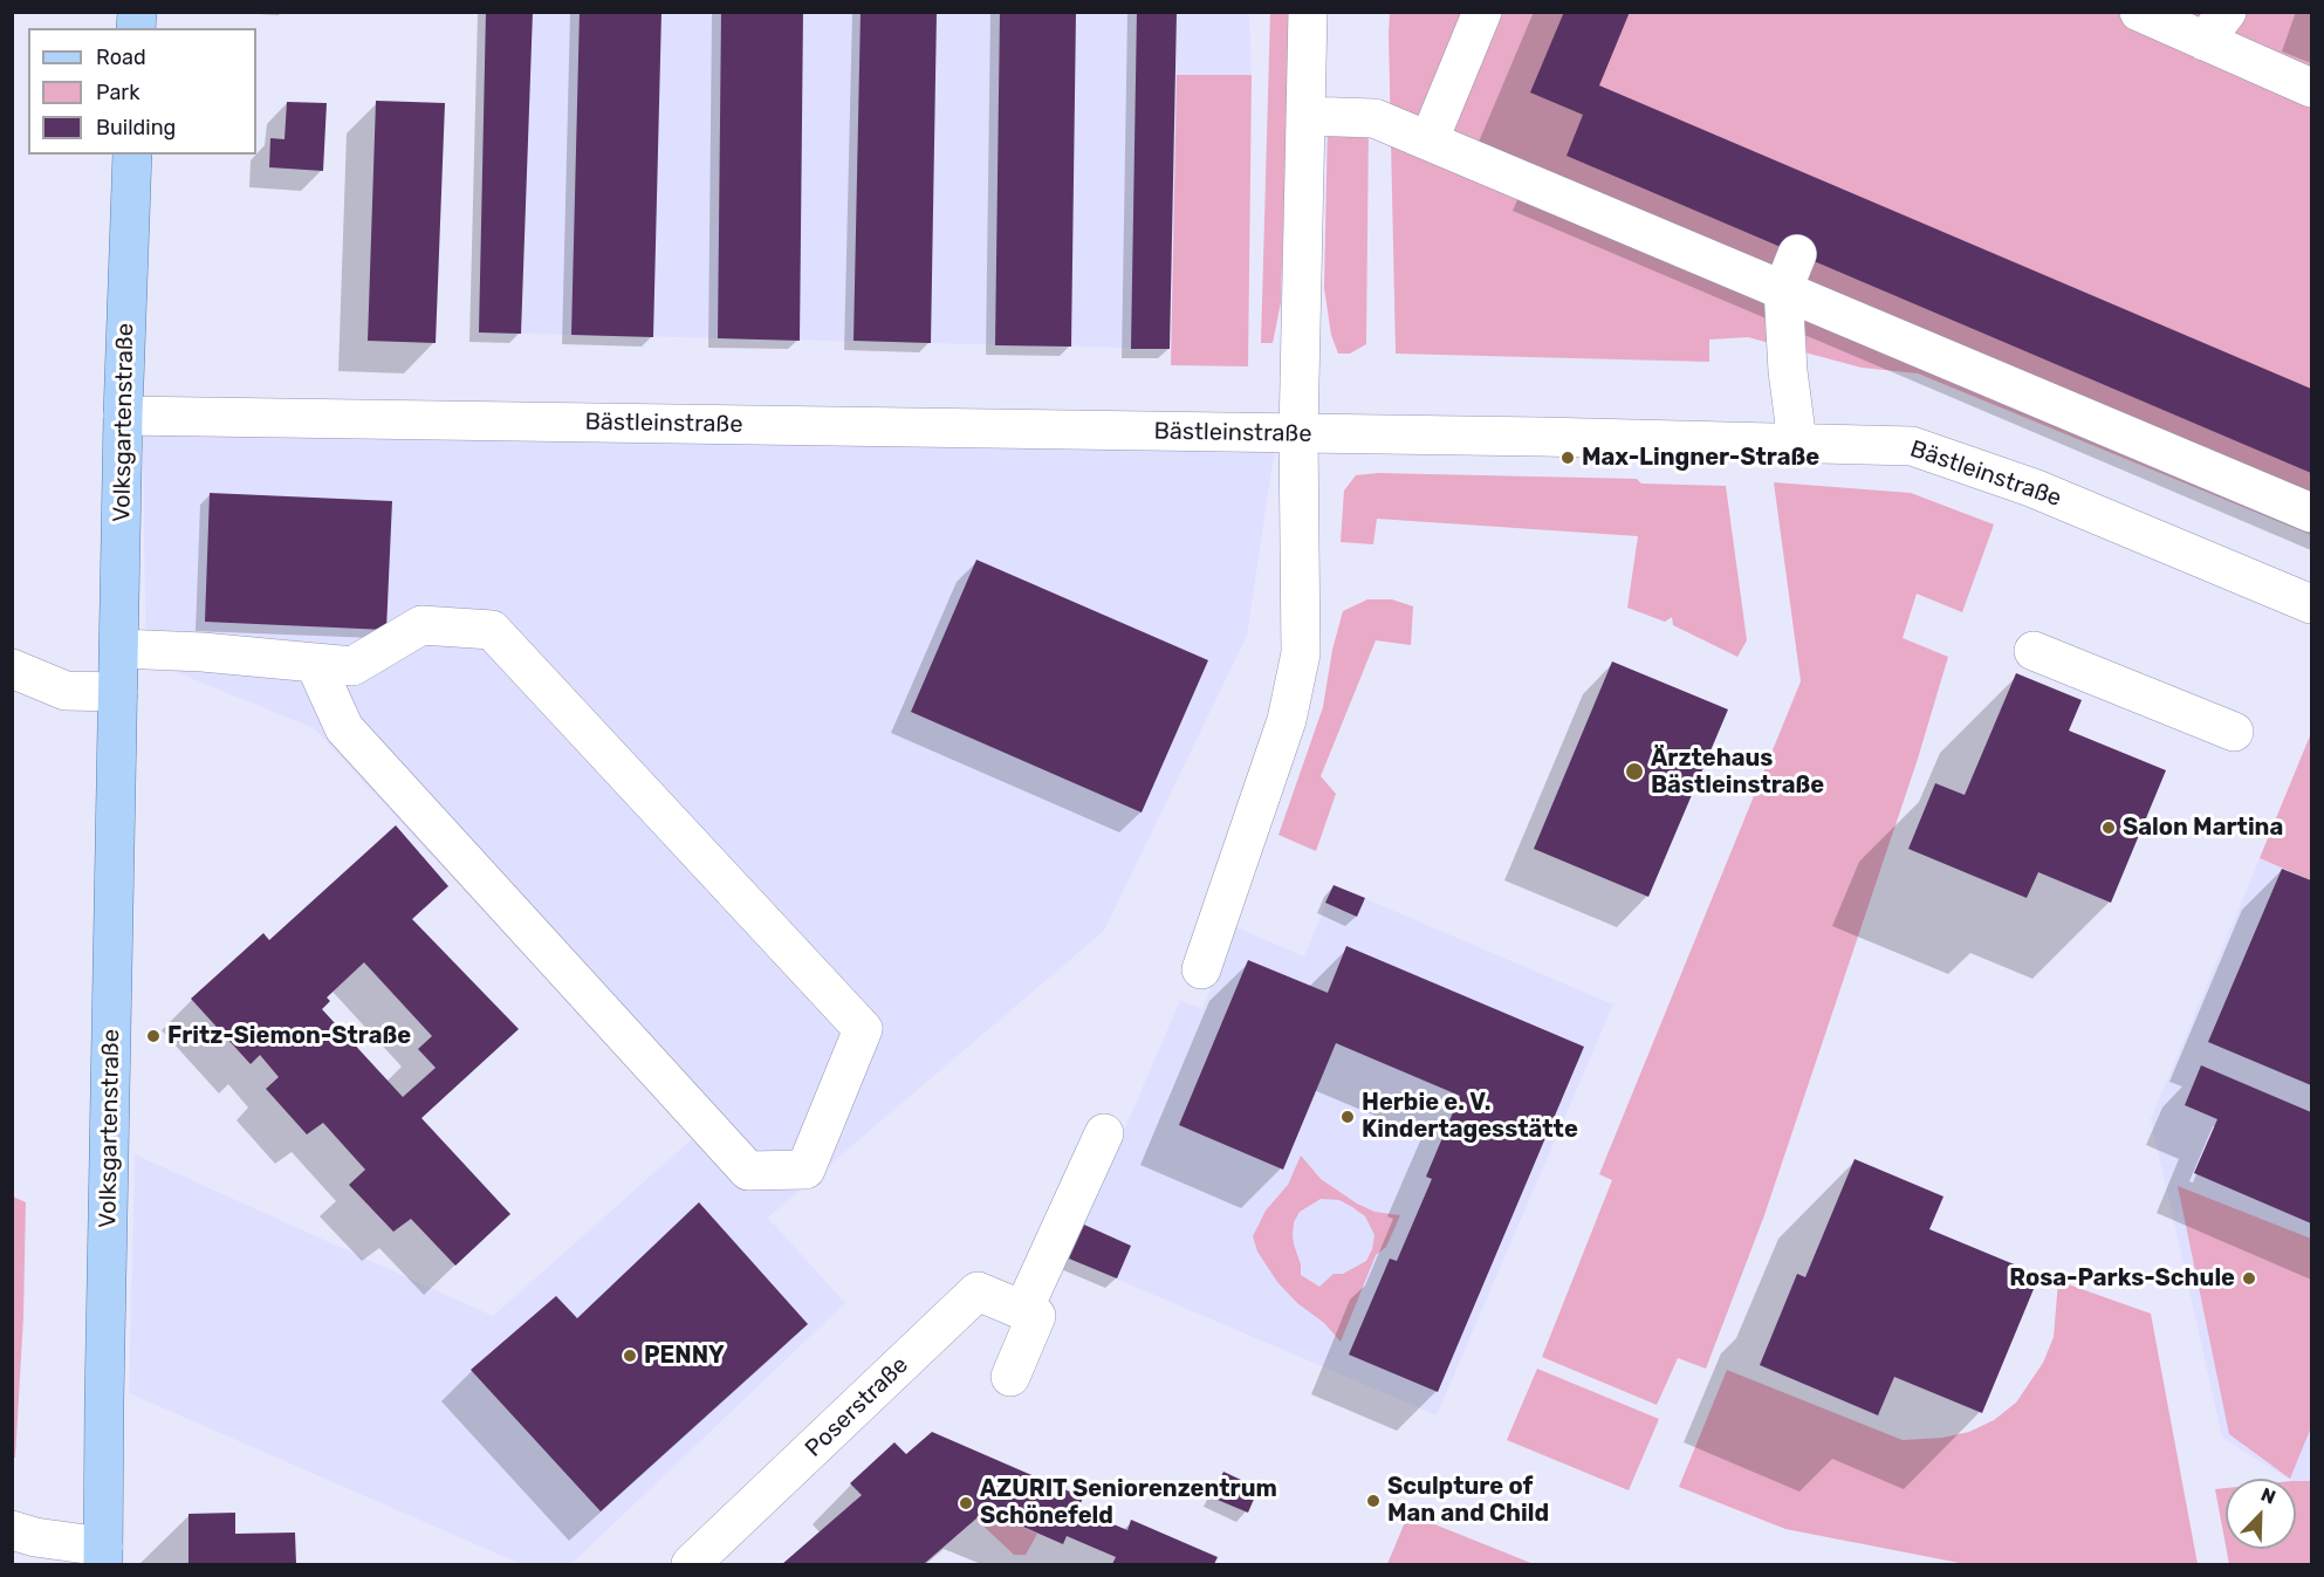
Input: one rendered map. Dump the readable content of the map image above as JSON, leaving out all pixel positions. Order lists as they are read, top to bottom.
{
  "streets": {
    "main road": ["Volksgartenstraße"],
    "street": ["Bästleinstraße", "Poserstraße"]
  },
  "crossings": [
    ["Volksgartenstraße", "Bästleinstraße"]
  ],
  "places": [
    "Max-Lingner-Straße",
    "Ärztehaus Bästleinstraße",
    "Salon Martina",
    "Fritz-Siemon-Straße",
    "Herbie e. V. Kindertagesstätte",
    "Rosa-Parks-Schule",
    "PENNY",
    "Sculpture of Man and Child",
    "AZURIT Seniorenzentrum Schönefeld"
  ],
  "legend": ["Road", "Park", "Building"],
  "north": "top right"
}
